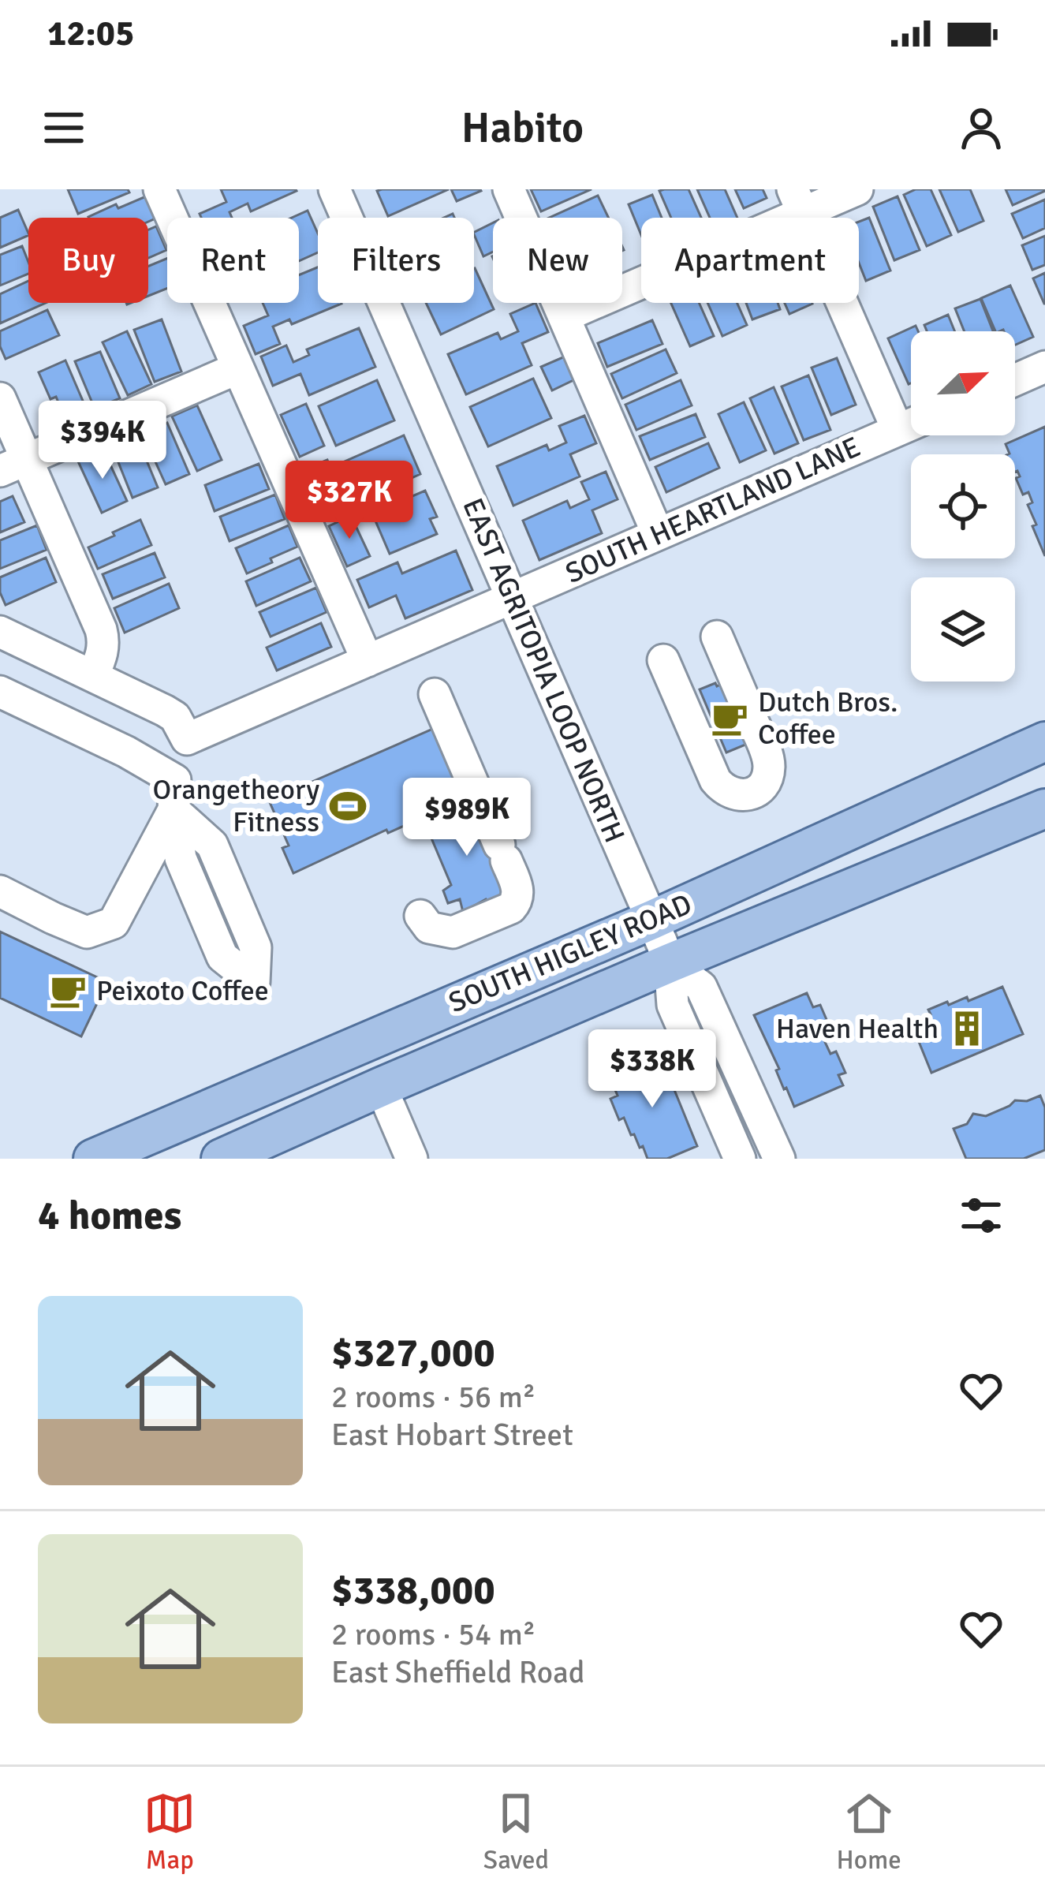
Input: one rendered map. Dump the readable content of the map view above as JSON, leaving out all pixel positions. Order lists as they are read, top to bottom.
{
  "streets": {
    "main road": ["SOUTH HIGLEY ROAD"],
    "street": ["SOUTH HEARTLAND LANE", "EAST AGRITOPIA LOOP NORTH"]
  },
  "crossings": [
    ["SOUTH HEARTLAND LANE", "EAST AGRITOPIA LOOP NORTH"],
    ["EAST AGRITOPIA LOOP NORTH", "SOUTH HIGLEY ROAD"]
  ],
  "places": {
    "cafe": ["Dutch Bros. Coffee", "Peixoto Coffee"],
    "sports": ["Orangetheory Fitness"],
    "building": ["Haven Health"]
  },
  "north": "top right",
  "page": {
    "status": "12:05",
    "header": "Habito",
    "chip": [
      "Buy",
      "Rent",
      "Filters",
      "New",
      "Apartment"
    ],
    "price": [
      "$394K",
      "$327K",
      "$989K",
      "$338K"
    ],
    "heading": "4 homes",
    "list": [
      {
        "name": "$327,000",
        "note": "2 rooms · 56 m² · East Hobart Street"
      },
      {
        "name": "$338,000",
        "note": "2 rooms · 54 m² · East Sheffield Road"
      }
    ],
    "tabs": ["Map", "Saved", "Home"]
  }
}
